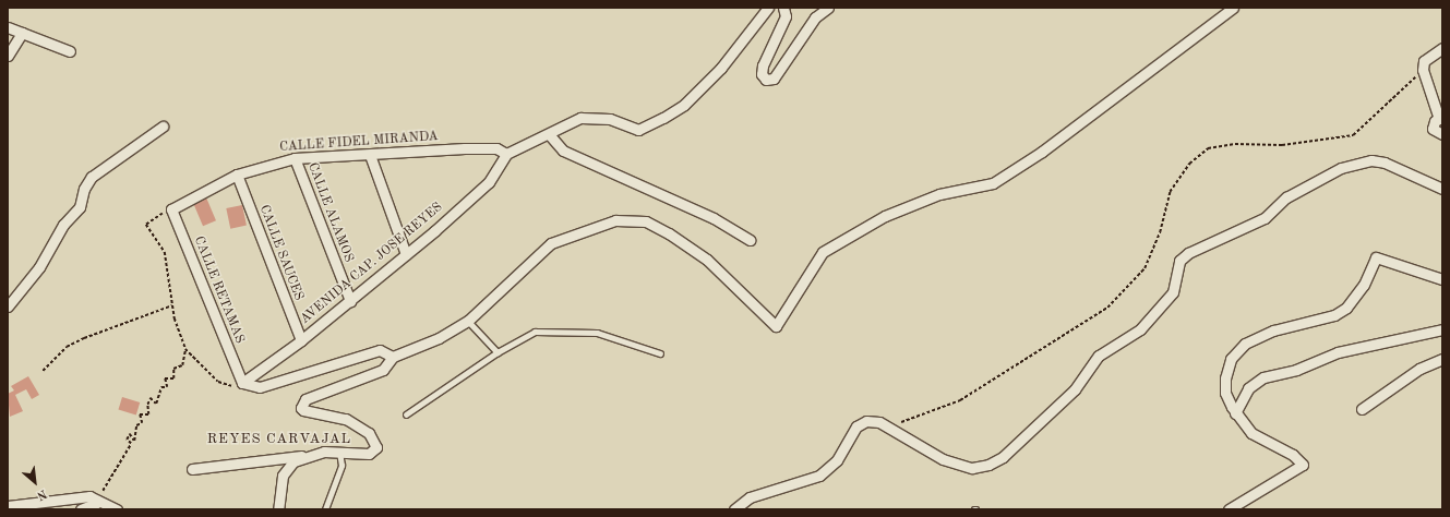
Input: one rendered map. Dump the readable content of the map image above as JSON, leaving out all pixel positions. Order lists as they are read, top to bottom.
{
  "streets": {
    "street": [
      "CALLE FIDEL MIRANDA",
      "CALLE ALAMOS",
      "CALLE SAUCES",
      "AVENIDA CAP. JOSE REYES",
      "CALLE RETAMAS"
    ]
  },
  "crossings": [
    ["CALLE FIDEL MIRANDA", "CALLE ALAMOS"],
    ["CALLE FIDEL MIRANDA", "CALLE SAUCES"],
    ["CALLE FIDEL MIRANDA", "AVENIDA CAP. JOSE REYES"],
    ["CALLE FIDEL MIRANDA", "CALLE RETAMAS"],
    ["CALLE ALAMOS", "AVENIDA CAP. JOSE REYES"],
    ["CALLE SAUCES", "AVENIDA CAP. JOSE REYES"],
    ["AVENIDA CAP. JOSE REYES", "CALLE RETAMAS"]
  ],
  "districts": ["REYES CARVAJAL"],
  "north": "bottom right"
}
